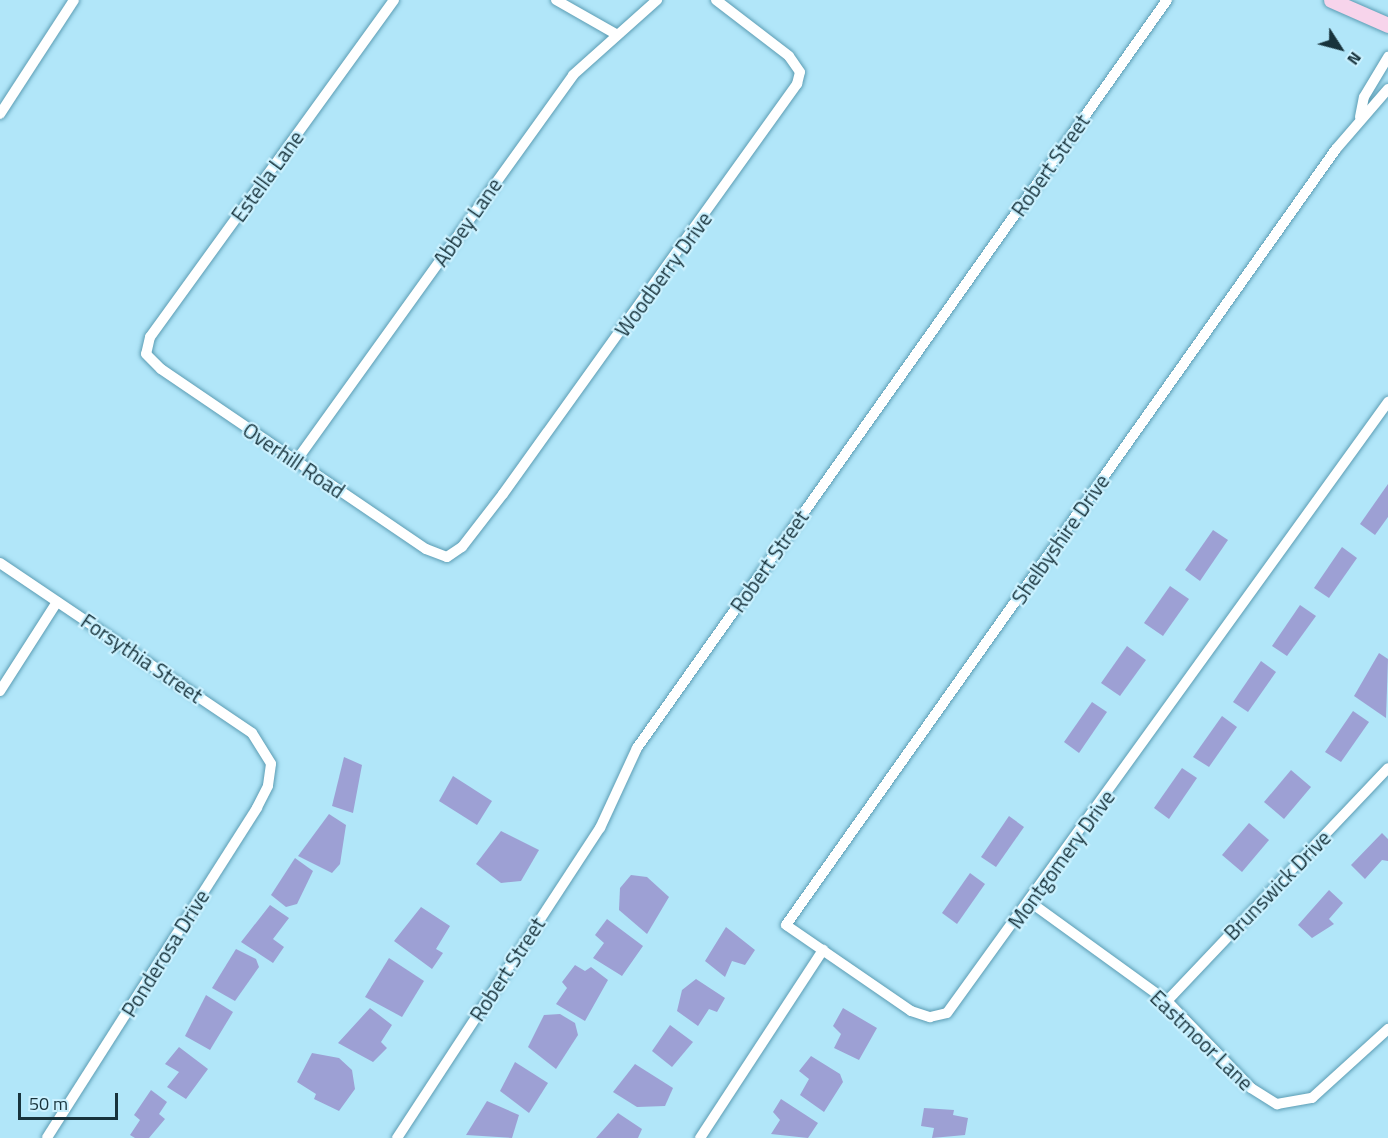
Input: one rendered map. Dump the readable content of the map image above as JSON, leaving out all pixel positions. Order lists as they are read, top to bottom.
{
  "streets": {
    "street": [
      "Robert Street",
      "Estella Lane",
      "Abbey Lane",
      "Woodberry Drive",
      "Overhill Road",
      "Shelbyshire Drive",
      "Forsythia Street",
      "Montgomery Drive",
      "Brunswick Drive",
      "Ponderosa Drive",
      "Eastmoor Lane"
    ]
  },
  "crossings": [
    ["Estella Lane", "Overhill Road"],
    ["Abbey Lane", "Overhill Road"],
    ["Woodberry Drive", "Overhill Road"],
    ["Shelbyshire Drive", "Montgomery Drive"],
    ["Forsythia Street", "Ponderosa Drive"],
    ["Montgomery Drive", "Eastmoor Lane"],
    ["Brunswick Drive", "Eastmoor Lane"]
  ],
  "scale_bar": "50 m",
  "north": "bottom right"
}
